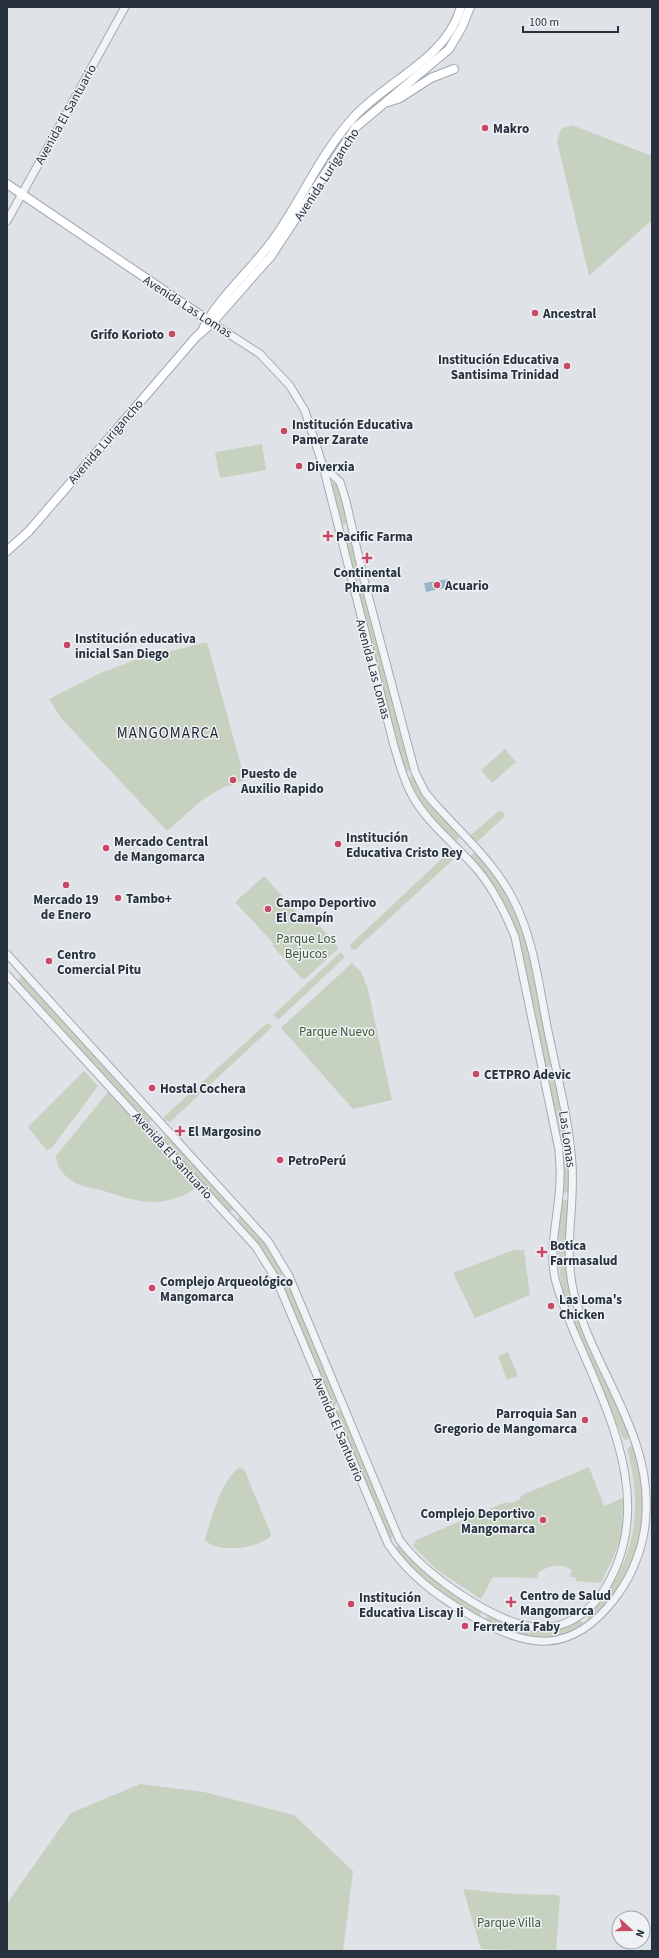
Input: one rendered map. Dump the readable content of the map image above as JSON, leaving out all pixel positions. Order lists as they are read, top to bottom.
{
  "streets": {
    "main road": ["Avenida Lurigancho", "Avenida Las Lomas"],
    "street": ["Avenida El Santuario", "Las Lomas"]
  },
  "crossings": [
    ["Avenida El Santuario", "Avenida Las Lomas"],
    ["Avenida El Santuario", "Las Lomas"],
    ["Avenida Lurigancho", "Avenida Las Lomas"],
    ["Avenida Las Lomas", "Las Lomas"]
  ],
  "districts": ["MANGOMARCA"],
  "parks": ["Parque Los Bejucos", "Parque Nuevo", "Parque Villa"],
  "places": {
    "other": [
      "Makro",
      "Ancestral",
      "Grifo Korioto",
      "Institución Educativa Santisima Trinidad",
      "Institución Educativa Pamer Zarate",
      "Diverxia",
      "Acuario",
      "Institución educativa inicial San Diego",
      "Puesto de Auxilio Rapido",
      "Institución Educativa Cristo Rey",
      "Mercado Central de Mangomarca",
      "Mercado 19 de Enero",
      "Tambo+",
      "Campo Deportivo El Campín",
      "Centro Comercial Pitu",
      "CETPRO Adevic",
      "Hostal Cochera",
      "PetroPerú",
      "Complejo Arqueológico Mangomarca",
      "Las Loma's Chicken",
      "Parroquia San Gregorio de Mangomarca",
      "Complejo Deportivo Mangomarca",
      "Institución Educativa Liscay Ii",
      "Ferretería Faby"
    ],
    "health": [
      "Pacific Farma",
      "Continental Pharma",
      "El Margosino",
      "Botica Farmasalud",
      "Centro de Salud Mangomarca"
    ]
  },
  "scale_bar": "100 m",
  "north": "right"
}
